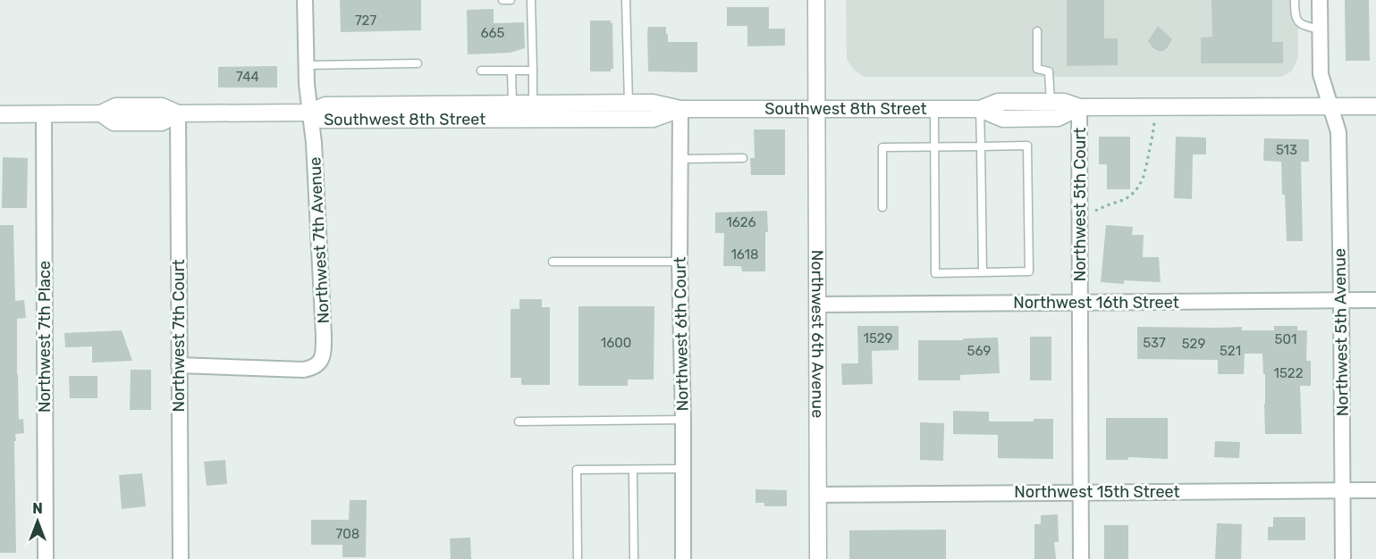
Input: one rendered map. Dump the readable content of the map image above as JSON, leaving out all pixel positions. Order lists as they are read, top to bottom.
{
  "streets": {
    "street": [
      "Southwest 8th Street",
      "Northwest 5th Court",
      "Northwest 7th Avenue",
      "Northwest 16th Street",
      "Northwest 5th Avenue",
      "Northwest 6th Court",
      "Northwest 6th Avenue",
      "Northwest 7th Court",
      "Northwest 7th Place",
      "Northwest 15th Street"
    ]
  },
  "crossings": [
    ["Southwest 8th Street", "Northwest 5th Court"],
    ["Southwest 8th Street", "Northwest 7th Avenue"],
    ["Southwest 8th Street", "Northwest 5th Avenue"],
    ["Southwest 8th Street", "Northwest 6th Court"],
    ["Southwest 8th Street", "Northwest 6th Avenue"],
    ["Northwest 5th Court", "Northwest 16th Street"],
    ["Northwest 5th Court", "Northwest 15th Street"],
    ["Northwest 7th Avenue", "Northwest 7th Court"],
    ["Northwest 16th Street", "Northwest 5th Avenue"],
    ["Northwest 16th Street", "Northwest 6th Avenue"],
    ["Northwest 5th Avenue", "Northwest 15th Street"],
    ["Northwest 6th Avenue", "Northwest 15th Street"]
  ],
  "house_numbers": [
    "727",
    "665",
    "744",
    "513",
    "1626",
    "1618",
    "1529",
    "501",
    "1600",
    "537",
    "529",
    "569",
    "521",
    "1522",
    "708"
  ],
  "north": "top"
}
